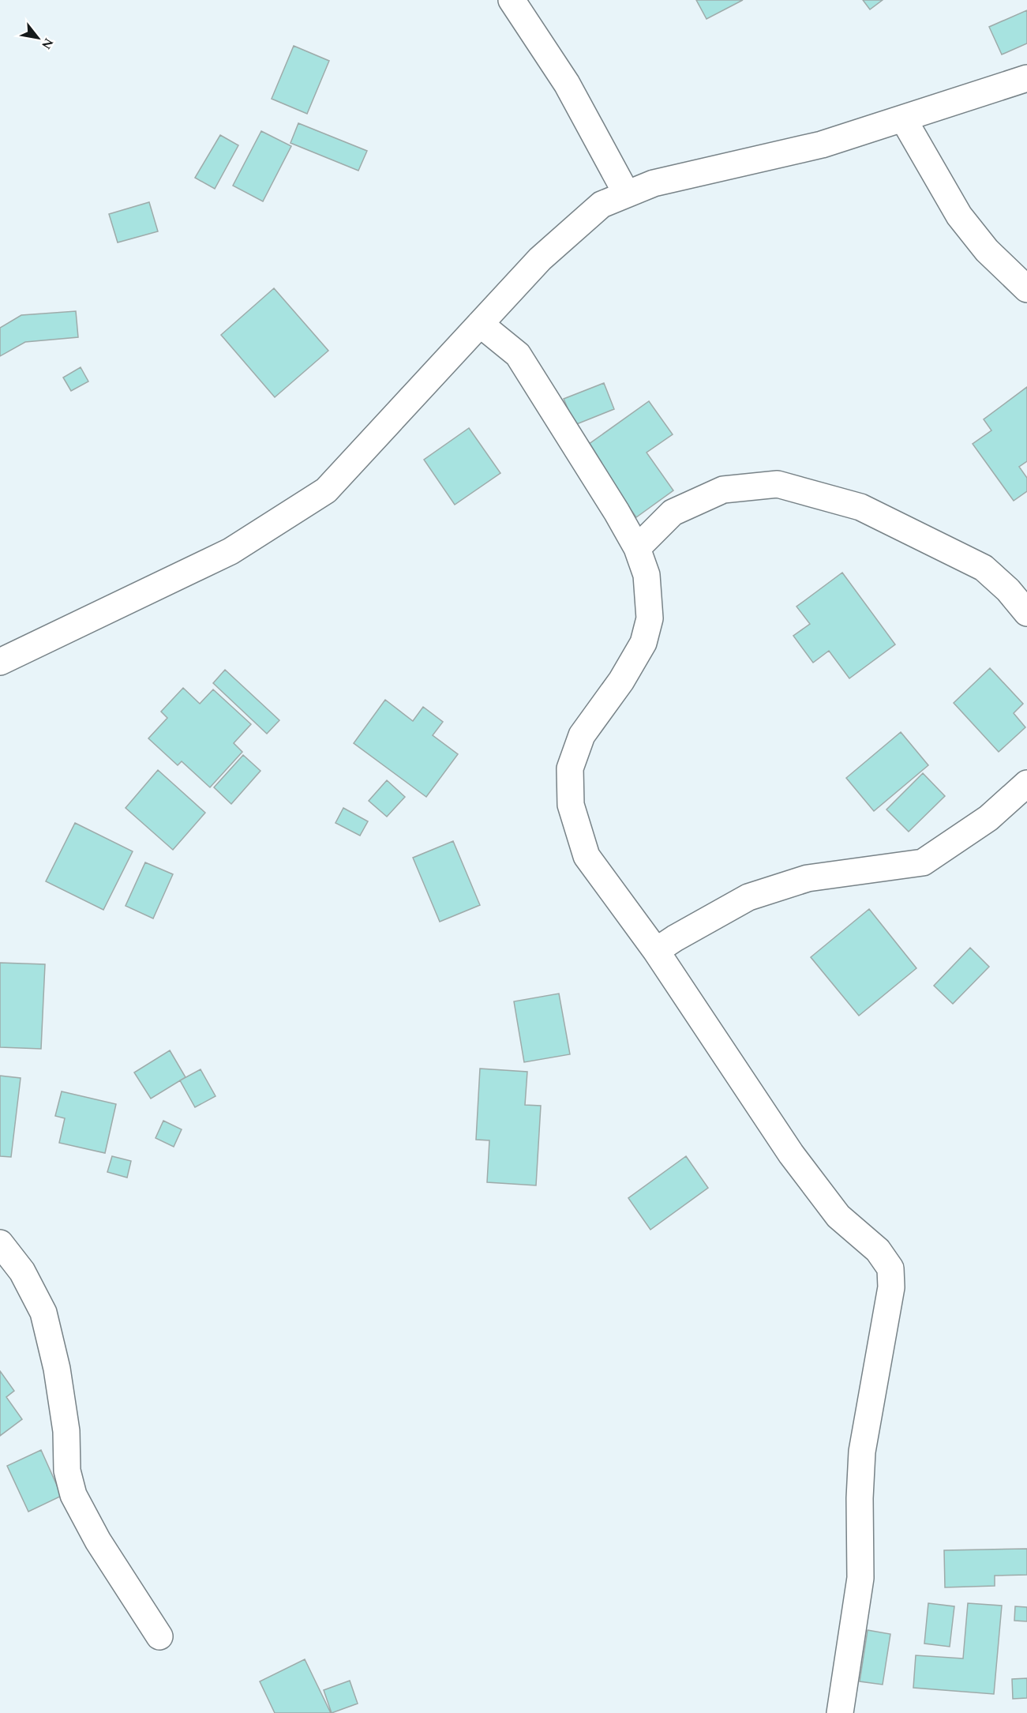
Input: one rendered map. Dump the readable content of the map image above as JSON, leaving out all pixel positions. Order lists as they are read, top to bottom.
{
  "north": "bottom right"
}
